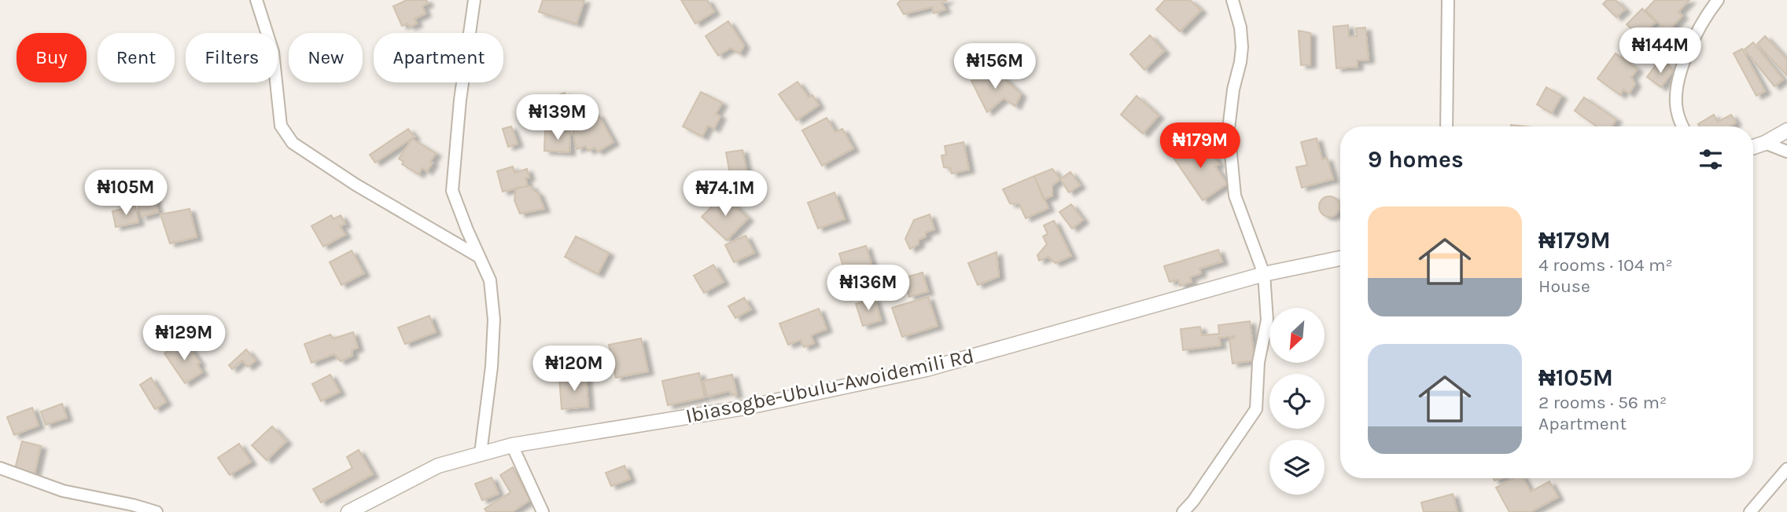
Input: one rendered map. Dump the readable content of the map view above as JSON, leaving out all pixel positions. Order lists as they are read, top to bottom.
{
  "streets": {
    "street": ["Ibiasogbe-Ubulu-Awoidemili Rd"]
  },
  "north": "bottom left",
  "page": {
    "price": [
      "₦144M",
      "₦156M",
      "₦139M",
      "₦179M",
      "₦105M",
      "₦74.1M",
      "₦136M",
      "₦129M",
      "₦120M"
    ],
    "chip": [
      "Buy",
      "Rent",
      "Filters",
      "New",
      "Apartment"
    ],
    "heading": "9 homes",
    "list": [
      {
        "name": "₦179M",
        "note": "4 rooms · 104 m² · House"
      },
      {
        "name": "₦105M",
        "note": "2 rooms · 56 m² · Apartment"
      }
    ]
  }
}
